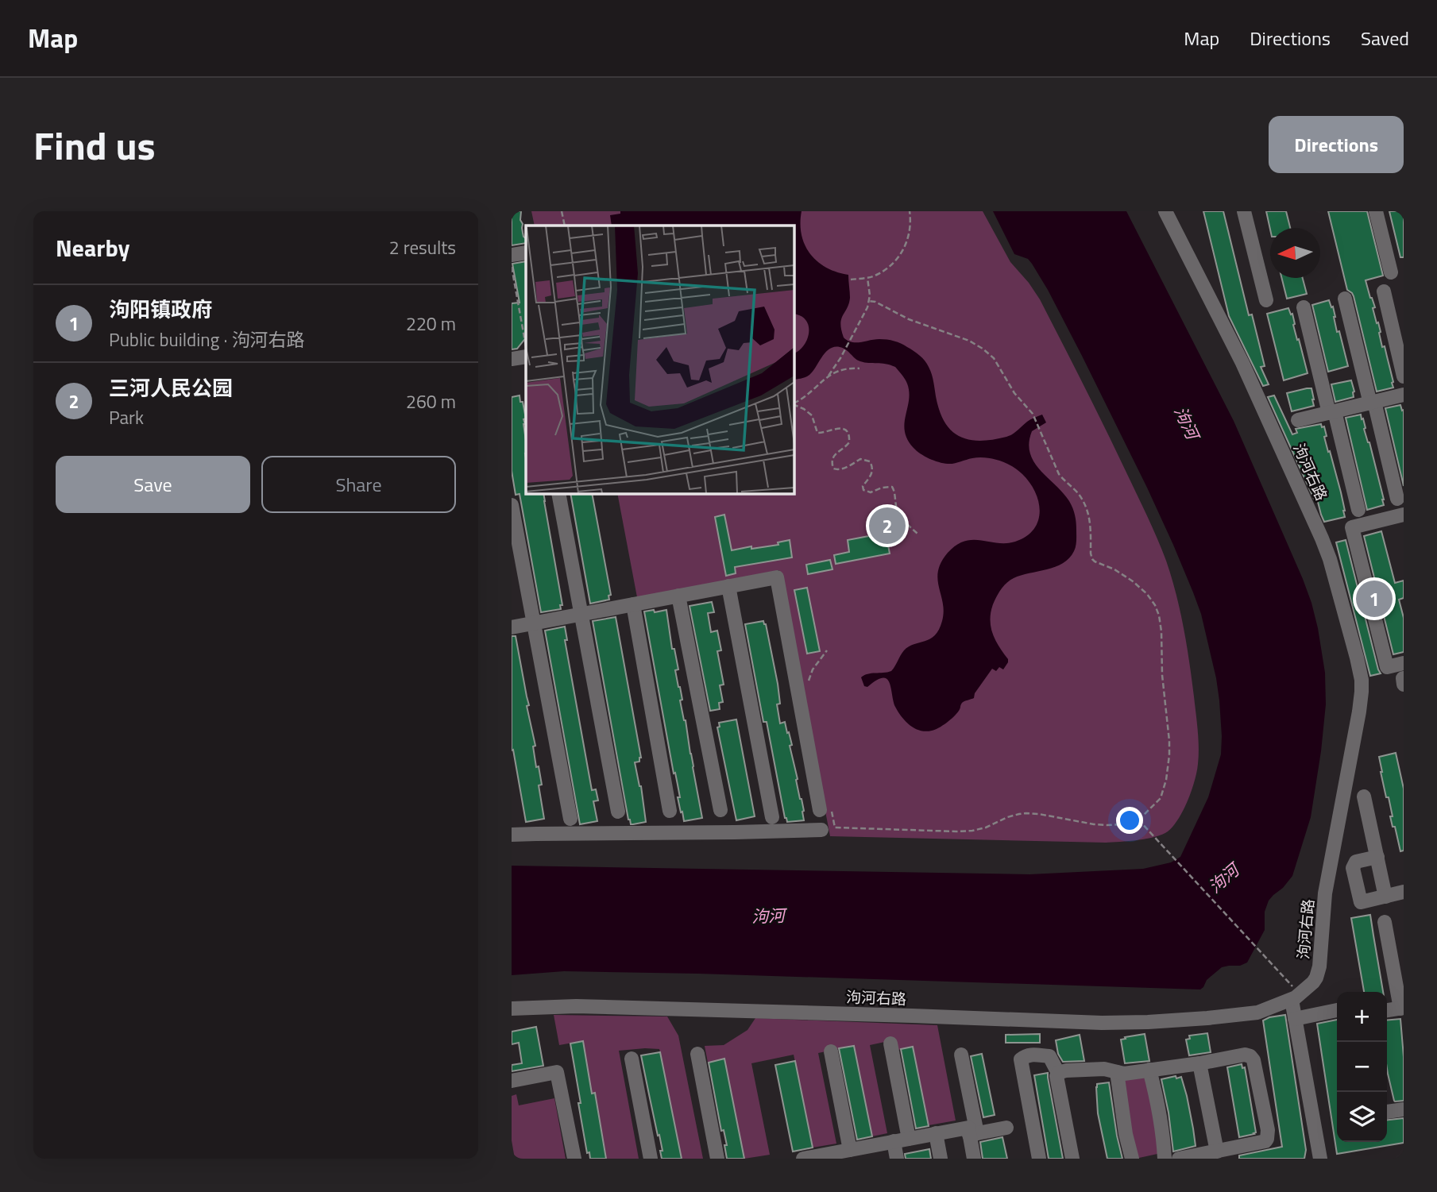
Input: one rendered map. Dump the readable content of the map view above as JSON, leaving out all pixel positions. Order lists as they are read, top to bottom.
{
  "streets": {
    "street": ["泃河右路"]
  },
  "water": ["泃河"],
  "north": "left",
  "page": {
    "header": "Map",
    "nav": ["Map", "Directions", "Saved"],
    "title": "Find us",
    "buttons": [
      "Directions",
      ["Save", "Share"]
    ],
    "heading": ["Nearby", "2 results"],
    "list": [
      {
        "mark": "1",
        "name": "泃阳镇政府",
        "note": "Public building · 泃河右路",
        "value": "220 m"
      },
      {
        "mark": "2",
        "name": "三河人民公园",
        "note": "Park",
        "value": "260 m"
      }
    ],
    "pins": ["2", "1"],
    "map_buttons": ["+", "−"]
  }
}
